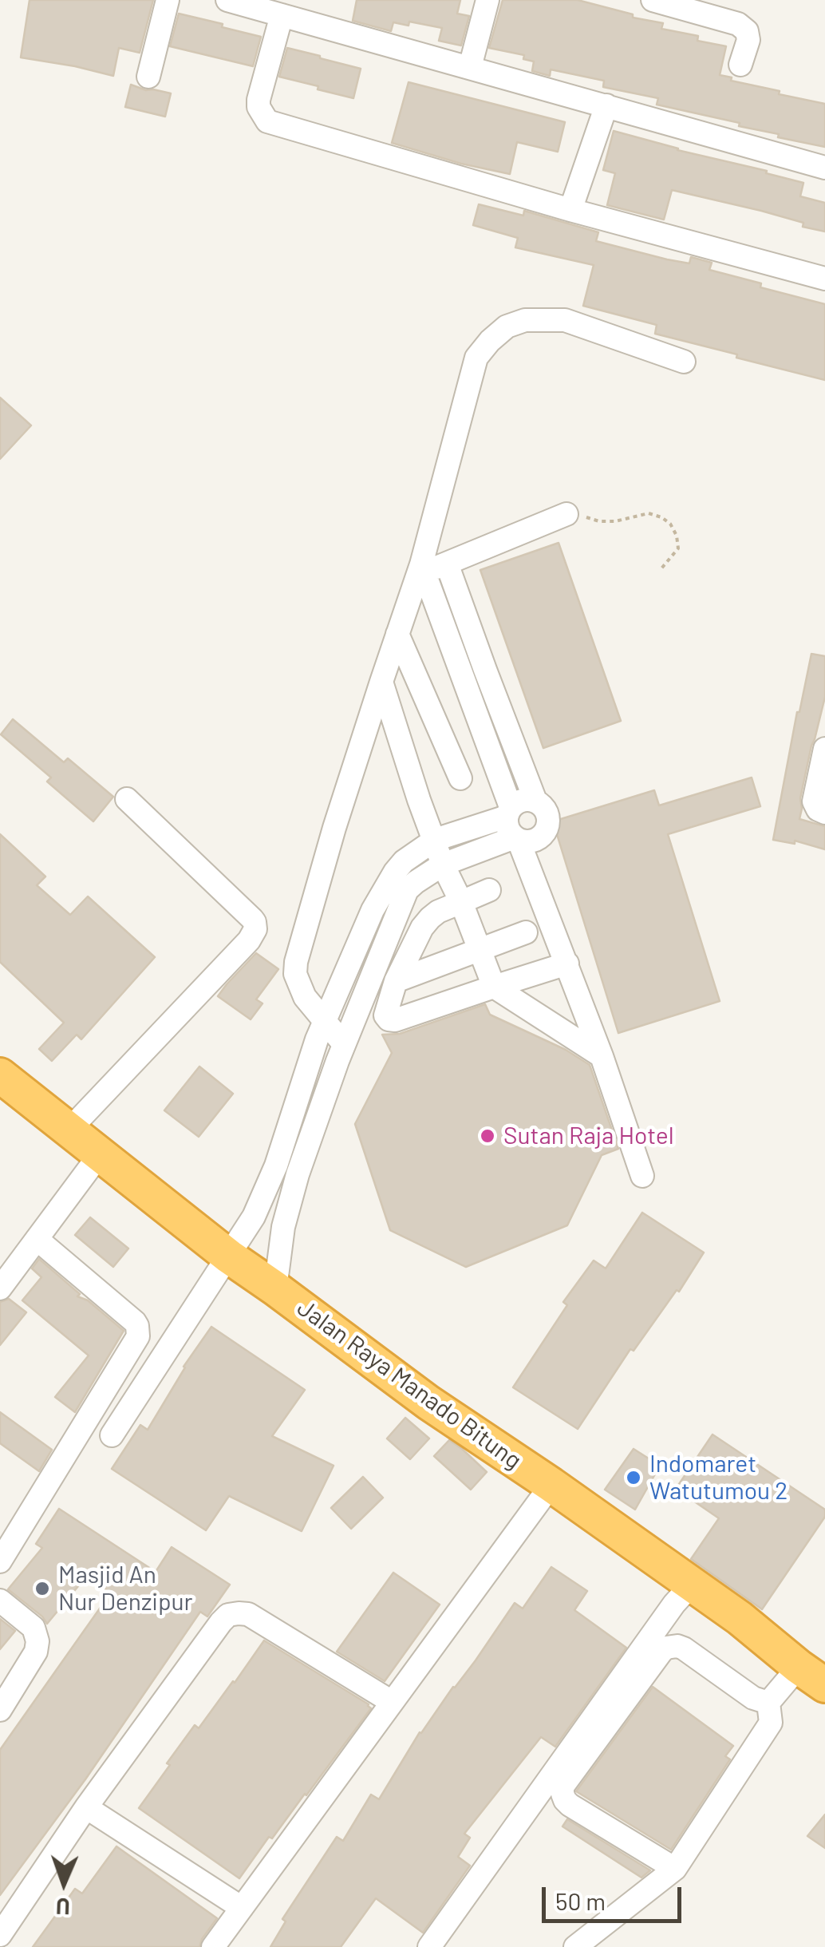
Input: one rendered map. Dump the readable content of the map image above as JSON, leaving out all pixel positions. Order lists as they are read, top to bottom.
{
  "streets": {
    "highway": ["Jalan Raya Manado Bitung"]
  },
  "places": ["Sutan Raja Hotel", "Indomaret Watutumou 2", "Masjid An Nur Denzipur"],
  "scale_bar": "50 m",
  "north": "bottom"
}
